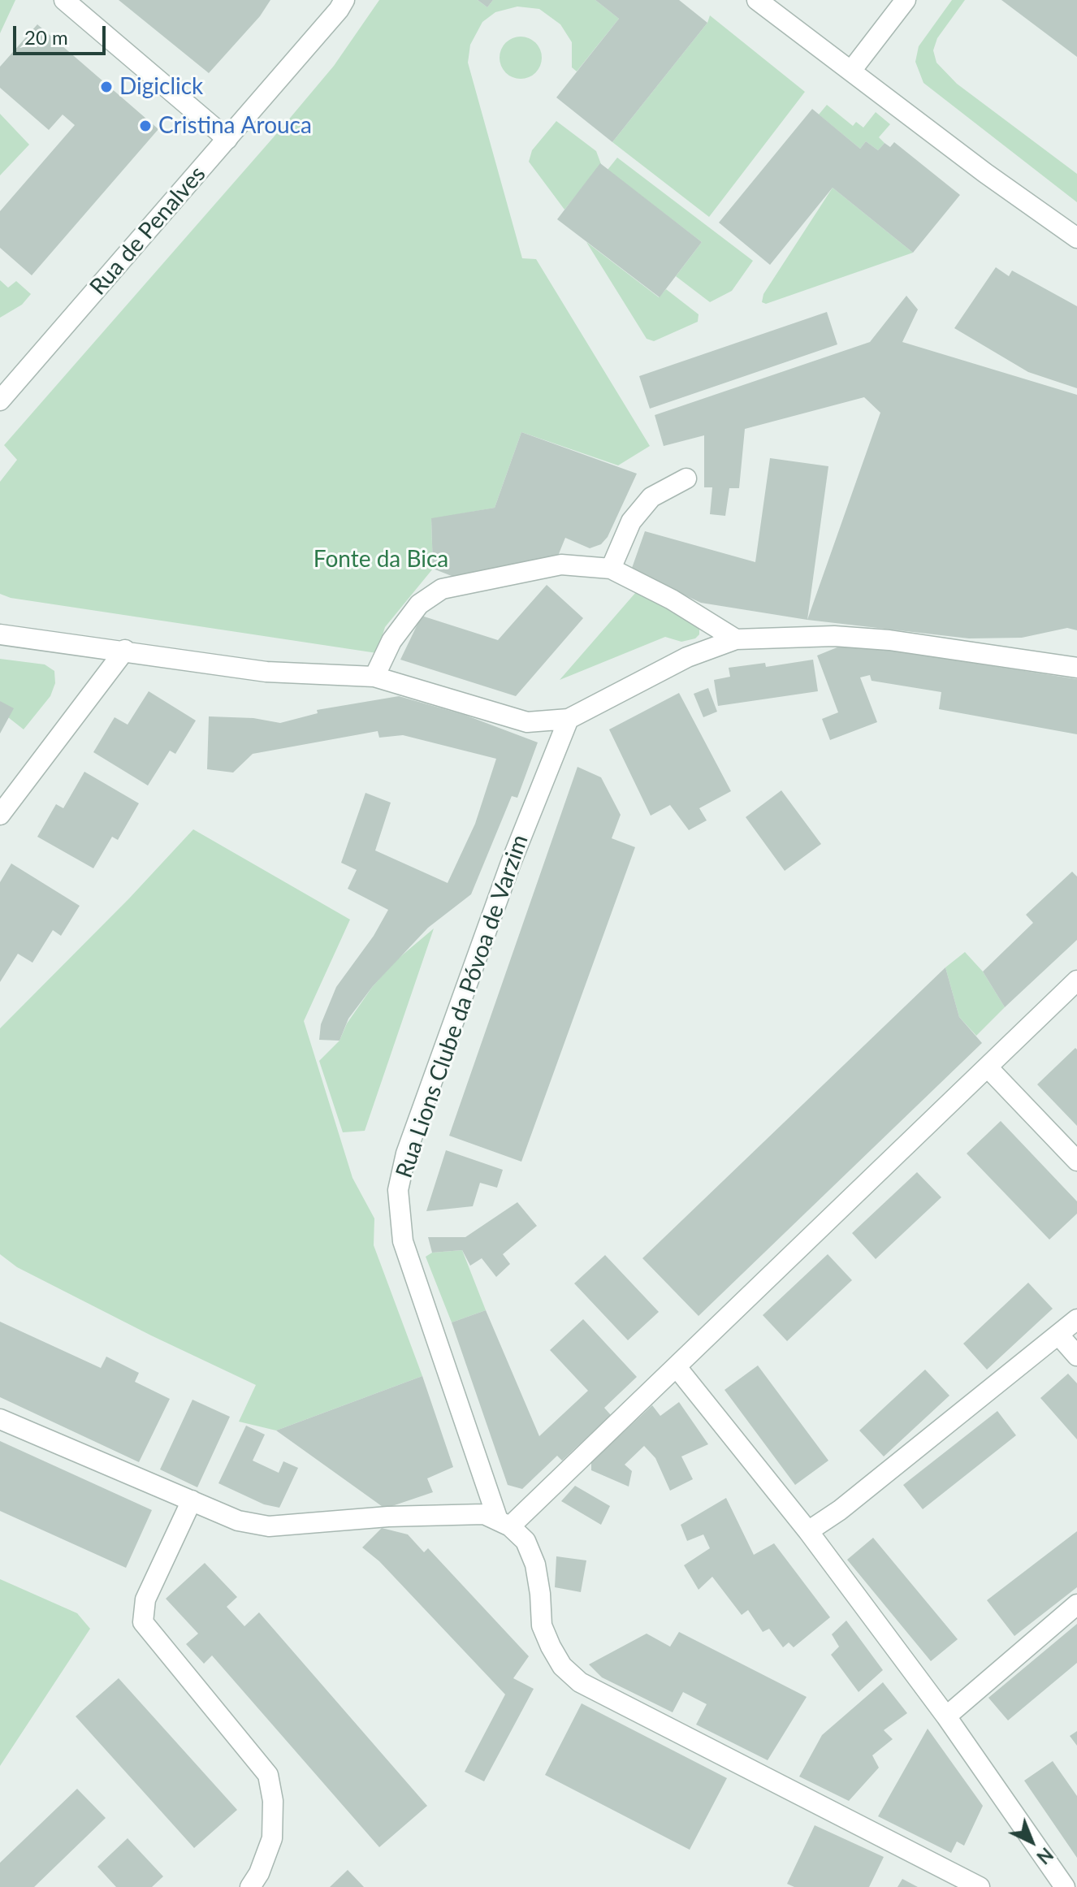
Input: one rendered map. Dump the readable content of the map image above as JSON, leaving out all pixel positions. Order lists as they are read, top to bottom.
{
  "streets": {
    "street": ["Rua de Penalves", "Rua Lions Clube da Póvoa de Varzim"]
  },
  "parks": ["Fonte da Bica"],
  "places": ["Digiclick", "Cristina Arouca"],
  "scale_bar": "20 m",
  "north": "bottom right"
}
